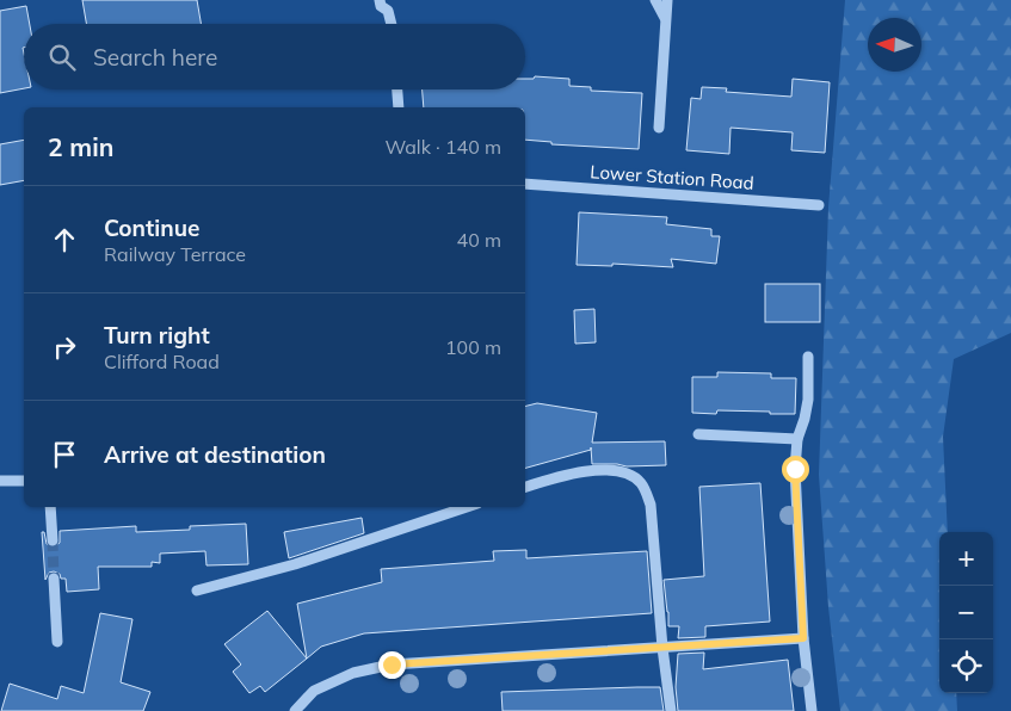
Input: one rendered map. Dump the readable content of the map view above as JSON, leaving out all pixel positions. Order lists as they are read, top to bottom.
{
  "streets": {
    "street": ["Lower Station Road"]
  },
  "north": "left",
  "page": {
    "search": "Search here",
    "heading": ["2 min", "Walk · 140 m"],
    "list": [
      ["Continue", "Railway Terrace", "40 m"],
      ["Turn right", "Clifford Road", "100 m"],
      "Arrive at destination"
    ],
    "map_buttons": ["+", "−"]
  }
}
